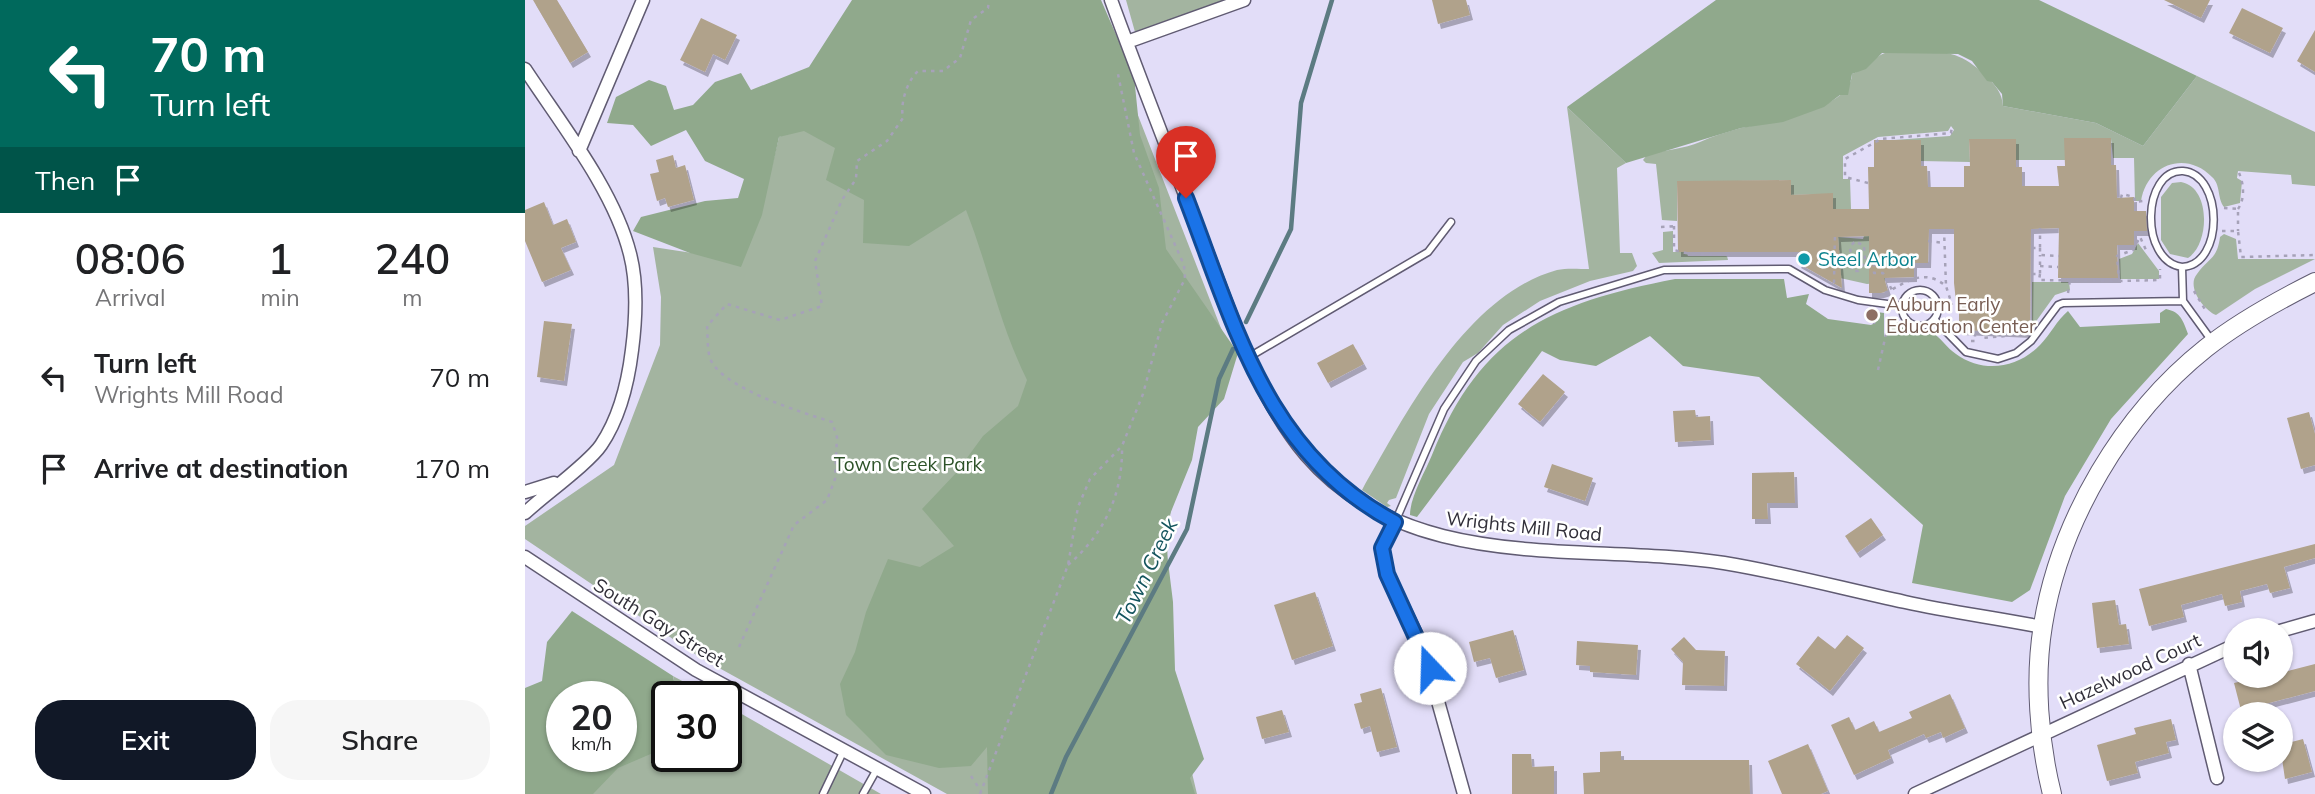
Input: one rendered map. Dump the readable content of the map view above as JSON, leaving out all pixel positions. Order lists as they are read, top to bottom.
{
  "streets": {
    "street": ["Wrights Mill Road", "South Gay Street", "Hazelwood Court"]
  },
  "water": ["Town Creek"],
  "parks": ["Town Creek Park"],
  "places": ["Steel Arbor", "Auburn Early Education Center"],
  "page": {
    "turn": ["70 m", "Turn left"],
    "then": "Then",
    "eta": [
      "08:06",
      "Arrival",
      "1",
      "min",
      "240",
      "m"
    ],
    "list": [
      {
        "name": "Turn left",
        "note": "Wrights Mill Road",
        "value": "70 m"
      },
      {
        "name": "Arrive at destination",
        "value": "170 m"
      }
    ],
    "speed": "20 km/h",
    "limit": "30",
    "buttons": ["Exit", "Share"]
  }
}
